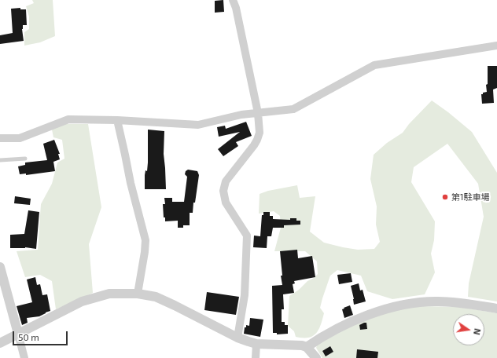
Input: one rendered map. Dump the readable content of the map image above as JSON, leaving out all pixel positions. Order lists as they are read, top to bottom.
{
  "places": ["第1駐車場"],
  "scale_bar": "50 m",
  "north": "right"
}
